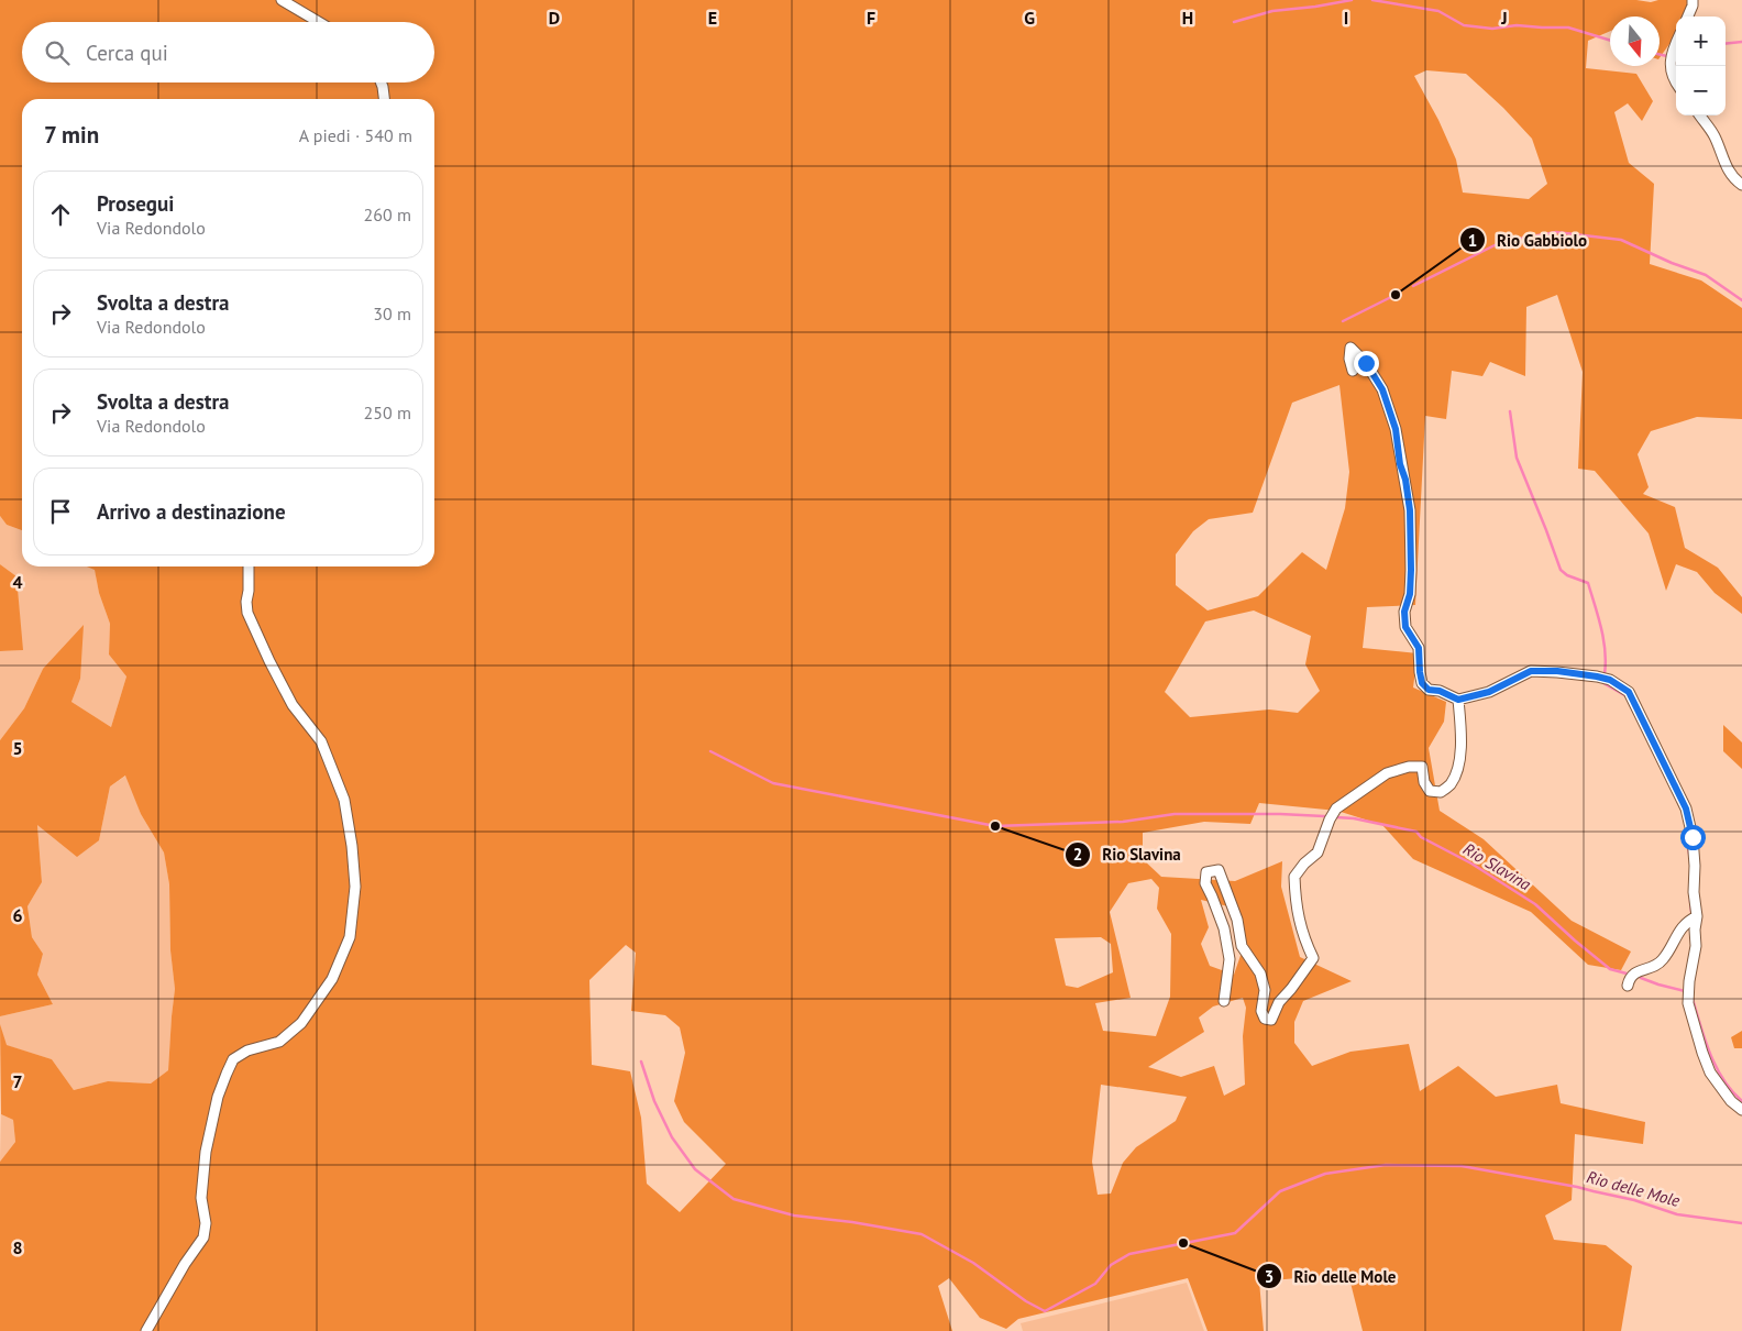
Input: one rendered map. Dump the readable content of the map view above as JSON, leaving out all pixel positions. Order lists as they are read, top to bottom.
{
  "water": ["Rio Slavina", "Rio delle Mole"],
  "places": ["Rio Gabbiolo", "Rio Slavina", "Rio delle Mole"],
  "north": "bottom",
  "page": {
    "map_buttons": ["+", "−"],
    "search": "Cerca qui",
    "heading": ["7 min", "A piedi · 540 m"],
    "list": [
      ["Prosegui", "Via Redondolo", "260 m"],
      ["Svolta a destra", "Via Redondolo", "30 m"],
      ["Svolta a destra", "Via Redondolo", "250 m"],
      "Arrivo a destinazione"
    ]
  },
  "grid": {
    "columns": [
      "D",
      "E",
      "F",
      "G",
      "H",
      "I",
      "J"
    ],
    "rows": [
      "4",
      "5",
      "6",
      "7",
      "8"
    ]
  }
}
